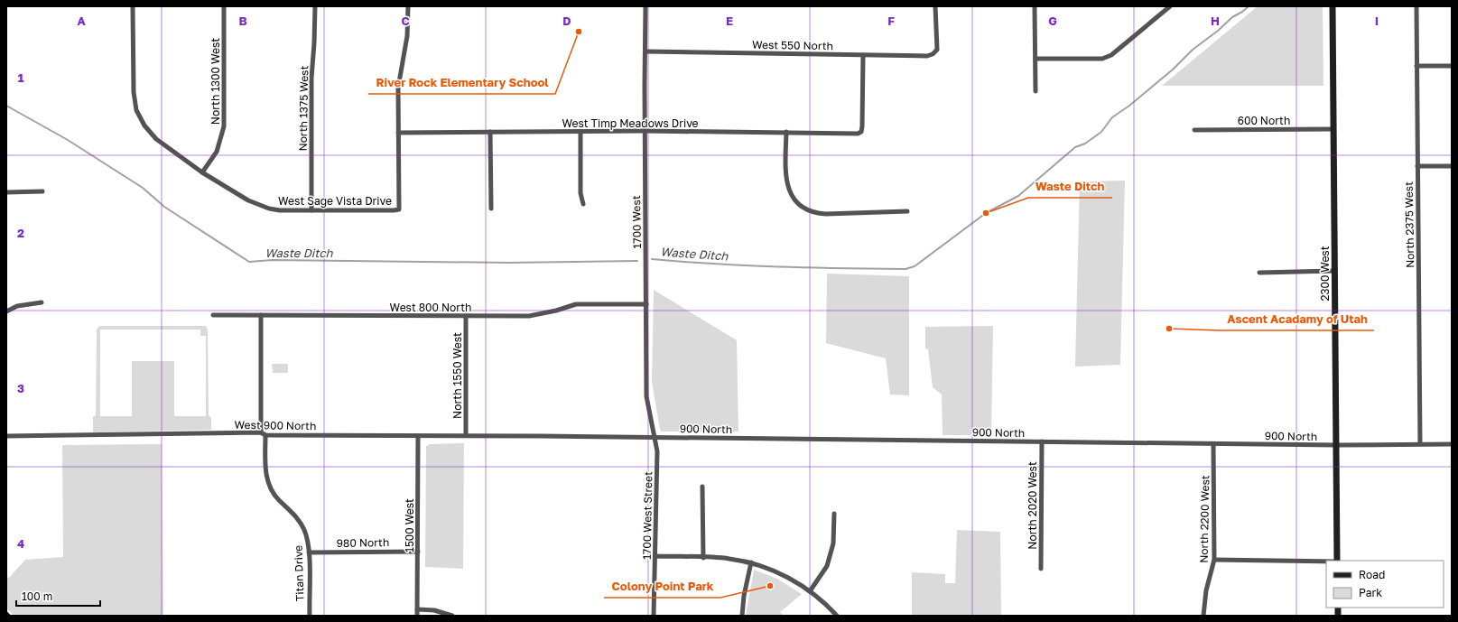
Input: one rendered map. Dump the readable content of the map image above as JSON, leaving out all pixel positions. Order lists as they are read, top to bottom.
{
  "streets": {
    "main road": ["2300 West"],
    "street": [
      "West 550 North",
      "North 1300 West",
      "North 1375 West",
      "600 North",
      "West Timp Meadows Drive",
      "West Sage Vista Drive",
      "1700 West",
      "North 2375 West",
      "West 800 North",
      "North 1550 West",
      "West 900 North",
      "900 North",
      "North 2020 West",
      "1700 West Street",
      "North 2200 West",
      "1500 West",
      "980 North",
      "Titan Drive"
    ]
  },
  "crossings": [
    ["West 550 North", "West Timp Meadows Drive"],
    ["West 550 North", "1700 West"],
    ["North 1300 West", "West Sage Vista Drive"],
    ["North 1375 West", "West Sage Vista Drive"],
    ["600 North", "2300 West"],
    ["West Timp Meadows Drive", "West Sage Vista Drive"],
    ["West Timp Meadows Drive", "1700 West"],
    ["1700 West", "West 800 North"],
    ["1700 West", "900 North"],
    ["1700 West", "1700 West Street"],
    ["North 2375 West", "900 North"],
    ["2300 West", "900 North"],
    ["West 800 North", "North 1550 West"],
    ["North 1550 West", "West 900 North"],
    ["West 900 North", "900 North"],
    ["West 900 North", "1500 West"],
    ["West 900 North", "Titan Drive"],
    ["900 North", "North 2020 West"],
    ["900 North", "1700 West Street"],
    ["900 North", "North 2200 West"],
    ["1500 West", "980 North"],
    ["980 North", "Titan Drive"]
  ],
  "water": ["Waste Ditch"],
  "places": [
    "River Rock Elementary School",
    "Waste Ditch",
    "Ascent Acadamy of Utah",
    "Colony Point Park"
  ],
  "legend": ["Road", "Park"],
  "scale_bar": "100 m",
  "grid": {
    "columns": [
      "A",
      "B",
      "C",
      "D",
      "E",
      "F",
      "G",
      "H",
      "I"
    ],
    "rows": [
      "1",
      "2",
      "3",
      "4"
    ]
  }
}
